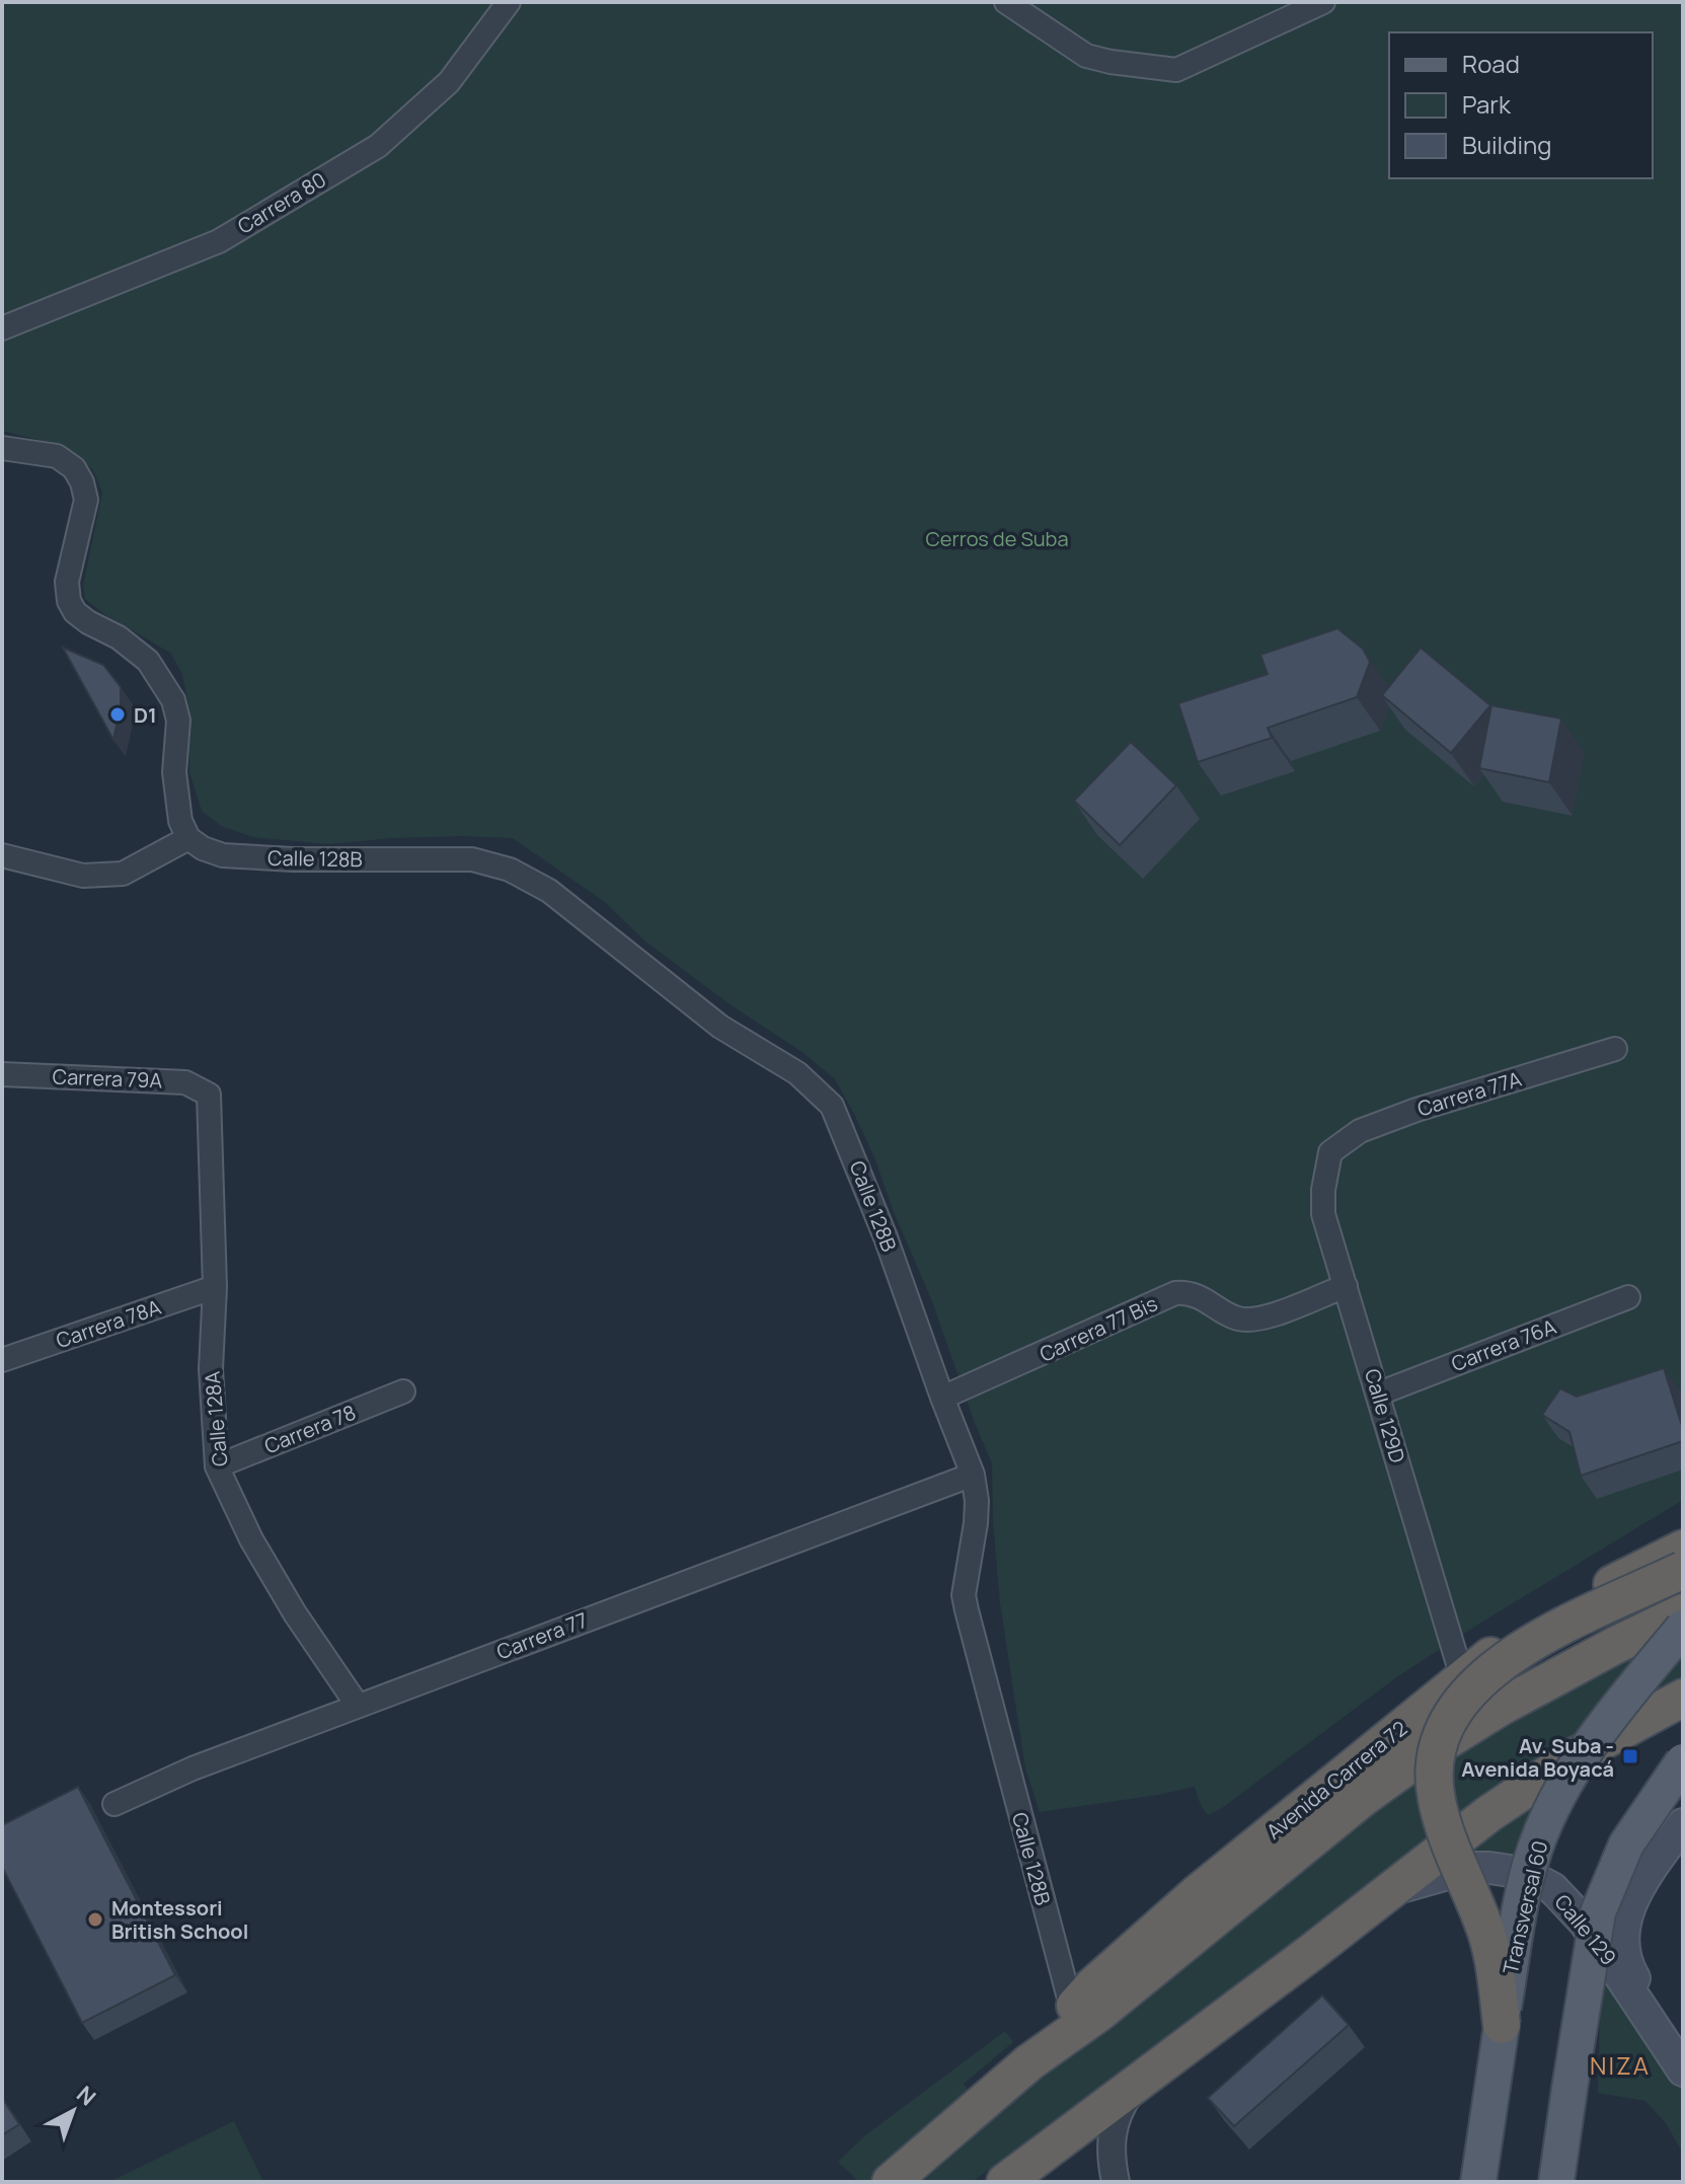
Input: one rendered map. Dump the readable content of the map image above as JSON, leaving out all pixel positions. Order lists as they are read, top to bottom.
{
  "streets": {
    "highway": ["Avenida Carrera 72"],
    "main road": ["Transversal 60", "Calle 129"],
    "street": [
      "Carrera 80",
      "Calle 128B",
      "Carrera 79A",
      "Carrera 77A",
      "Carrera 78A",
      "Carrera 77 Bis",
      "Carrera 76A",
      "Calle 129D",
      "Calle 128A",
      "Carrera 78",
      "Carrera 77"
    ]
  },
  "crossings": [
    ["Calle 128B", "Carrera 77 Bis"],
    ["Calle 128B", "Carrera 77"],
    ["Calle 128B", "Avenida Carrera 72"],
    ["Carrera 79A", "Calle 128A"],
    ["Carrera 77A", "Calle 129D"],
    ["Carrera 78A", "Calle 128A"],
    ["Carrera 77 Bis", "Calle 129D"],
    ["Carrera 76A", "Calle 129D"],
    ["Calle 129D", "Avenida Carrera 72"],
    ["Calle 128A", "Carrera 78"],
    ["Calle 128A", "Carrera 77"]
  ],
  "districts": ["NIZA"],
  "parks": ["Cerros de Suba"],
  "places": {
    "other": ["D1", "Montessori British School"],
    "transit": ["Av. Suba - Avenida Boyacá"]
  },
  "legend": ["Road", "Park", "Building"],
  "north": "top right"
}
